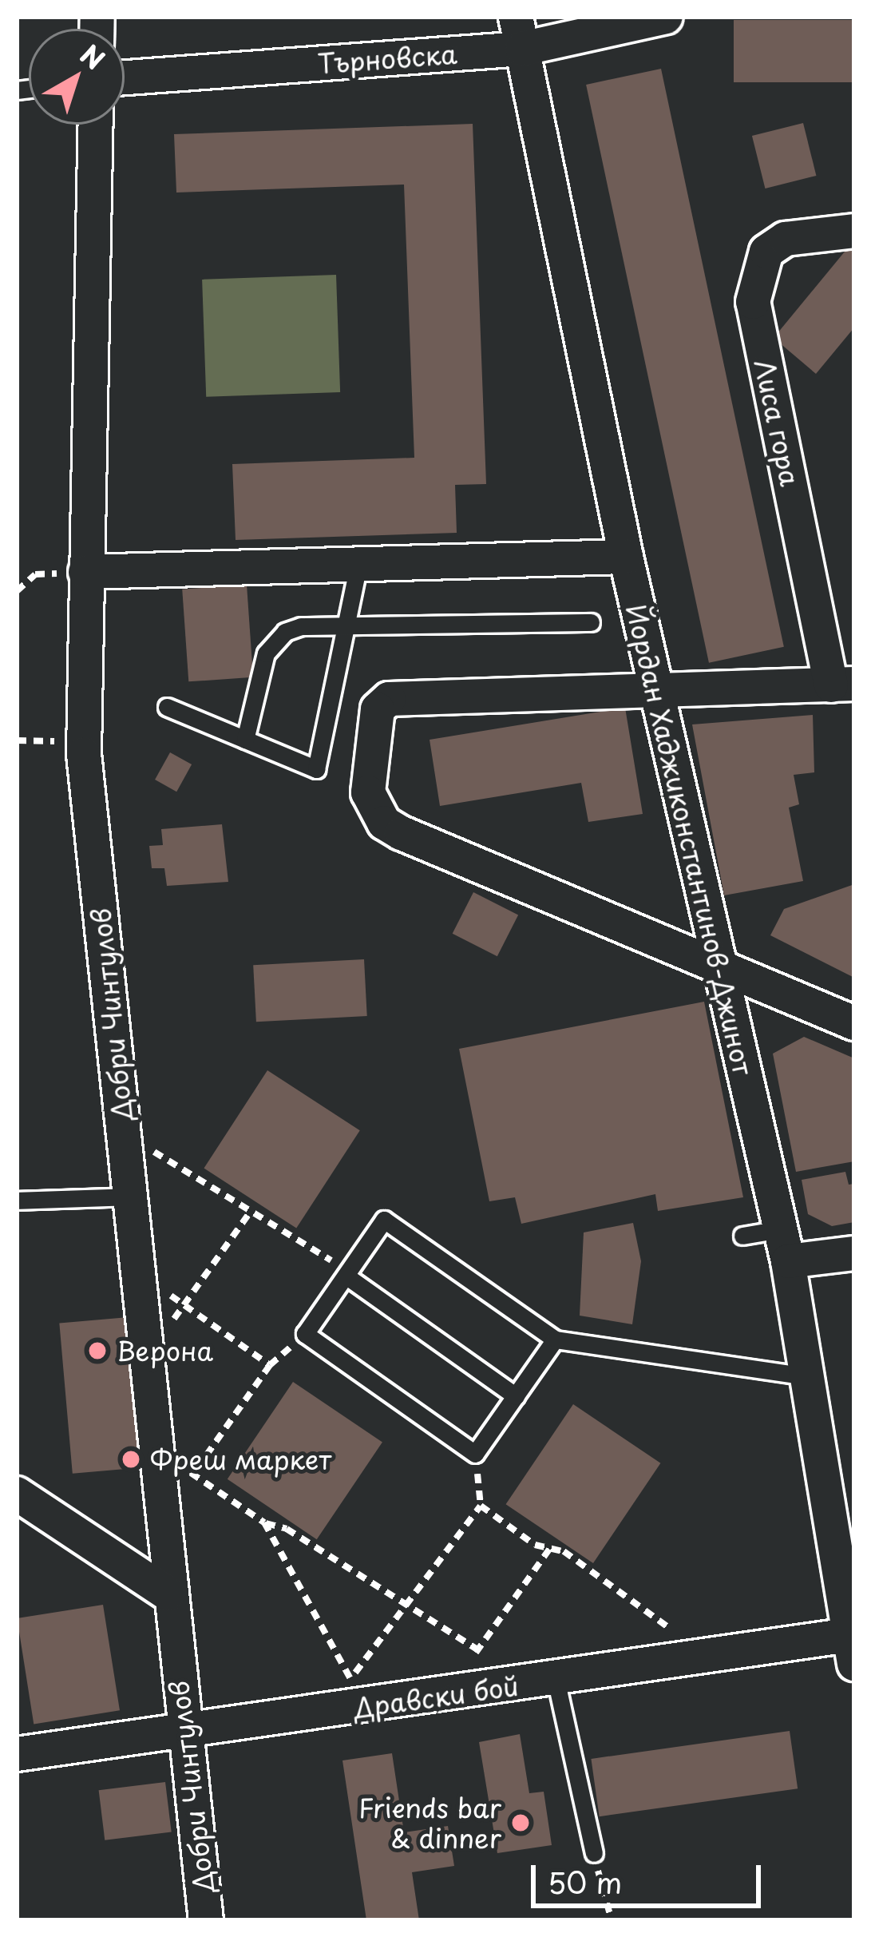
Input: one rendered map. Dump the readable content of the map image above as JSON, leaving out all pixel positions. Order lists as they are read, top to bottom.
{
  "streets": {
    "street": [
      "Търновска",
      "Лиса гора",
      "Йордан Хаджиконстантинов-Джинот",
      "Добри Чинтулов",
      "Дравски бой"
    ]
  },
  "crossings": [
    ["Търновска", "Йордан Хаджиконстантинов-Джинот"],
    ["Йордан Хаджиконстантинов-Джинот", "Дравски бой"],
    ["Добри Чинтулов", "Дравски бой"]
  ],
  "places": ["Верона", "Фреш маркет", "Friends bar & dinner"],
  "scale_bar": "50 m",
  "north": "top right"
}
